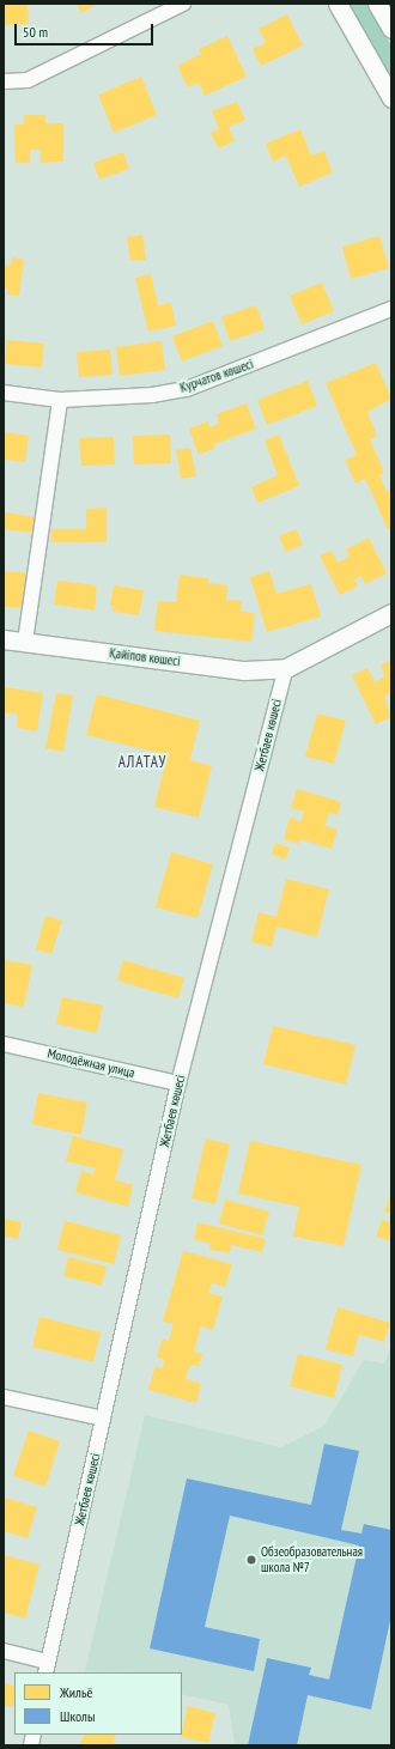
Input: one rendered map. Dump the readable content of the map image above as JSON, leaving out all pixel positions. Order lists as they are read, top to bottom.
{
  "streets": {
    "street": [
      "Курчатов көшесі",
      "Қайіпов көшесі",
      "Жетбаев көшесі",
      "Молодёжная улица"
    ]
  },
  "crossings": [
    ["Қайіпов көшесі", "Жетбаев көшесі"],
    ["Жетбаев көшесі", "Молодёжная улица"]
  ],
  "districts": ["АЛАТАУ"],
  "places": ["Обзеобразовательная школа №7"],
  "legend": ["Жильё", "Школы"],
  "scale_bar": "50 m"
}
